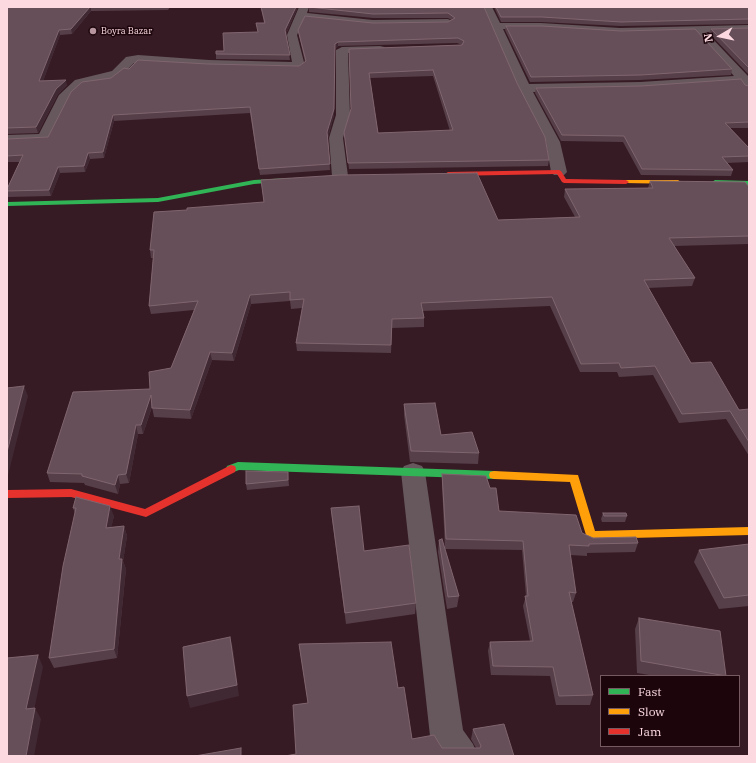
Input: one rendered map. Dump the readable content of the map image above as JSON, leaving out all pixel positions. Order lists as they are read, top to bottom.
{
  "places": ["Boyra Bazar"],
  "legend": ["Fast", "Slow", "Jam"],
  "north": "left"
}
